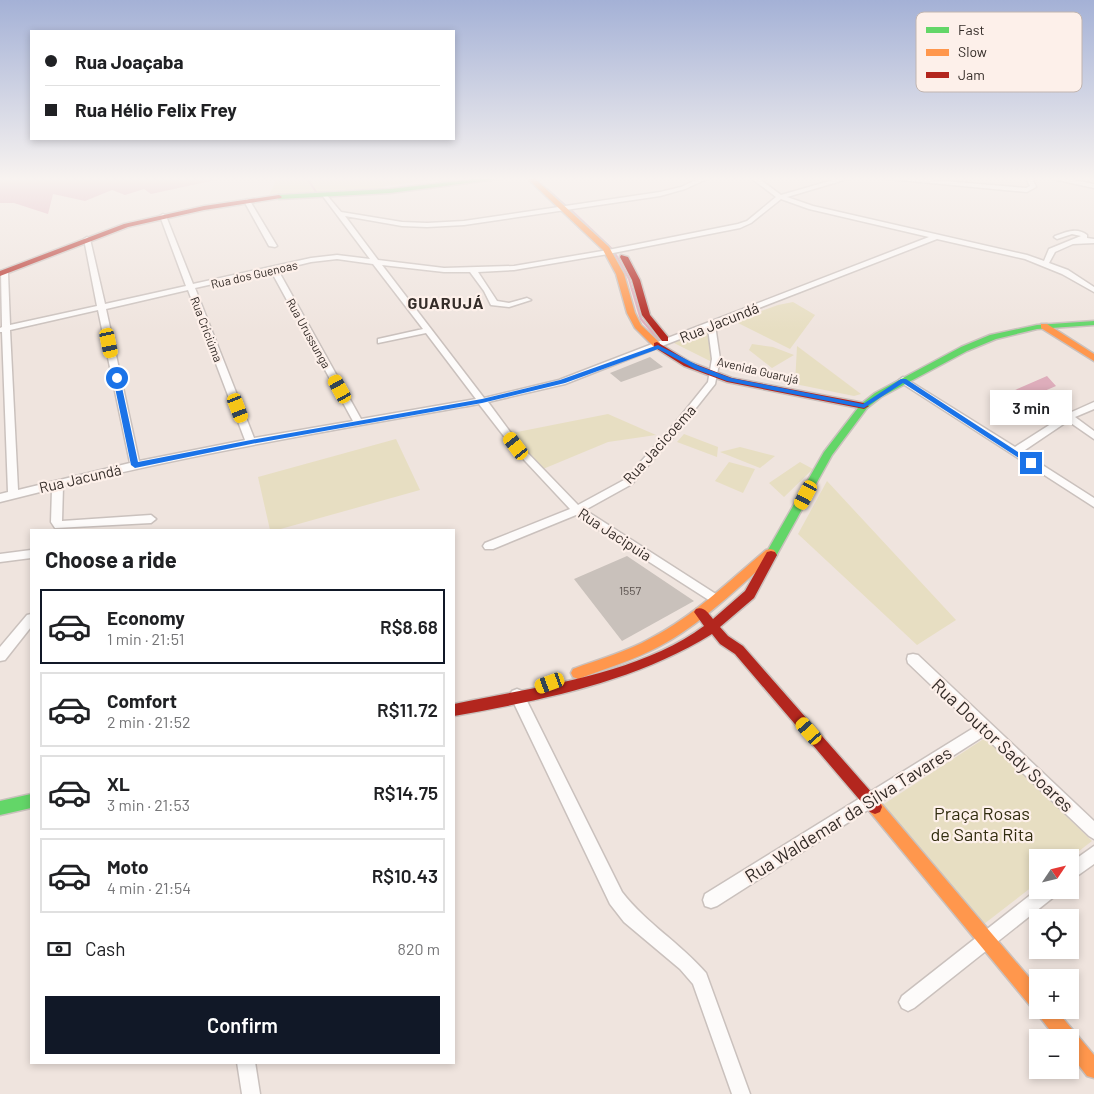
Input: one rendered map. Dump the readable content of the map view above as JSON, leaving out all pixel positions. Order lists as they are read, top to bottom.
{
  "streets": {
    "street": [
      "Rua dos Guenoas",
      "Rua Jacundá",
      "Rua Criciúma",
      "Rua Urussunga",
      "Avenida Guarujá",
      "Rua Jacicoema",
      "Rua Jacipuia",
      "Rua Doutor Sady Soares",
      "Rua Waldemar da Silva Tavares"
    ]
  },
  "crossings": [
    ["Rua dos Guenoas", "Rua Criciúma"],
    ["Rua dos Guenoas", "Rua Urussunga"],
    ["Rua dos Guenoas", "Avenida Guarujá"],
    ["Rua dos Guenoas", "Rua Jacipuia"],
    ["Rua Jacundá", "Rua Criciúma"],
    ["Rua Jacundá", "Rua Urussunga"],
    ["Rua Jacundá", "Avenida Guarujá"],
    ["Rua Jacundá", "Rua Jacipuia"],
    ["Avenida Guarujá", "Rua Jacicoema"],
    ["Rua Jacicoema", "Rua Jacipuia"],
    ["Rua Doutor Sady Soares", "Rua Waldemar da Silva Tavares"]
  ],
  "districts": ["GUARUJÁ"],
  "parks": ["Praça Rosas de Santa Rita"],
  "house_numbers": ["1557"],
  "legend": ["Fast", "Slow", "Jam"],
  "north": "top right",
  "page": {
    "banner": ["Rua Joaçaba", "Rua Hélio Felix Frey"],
    "bubble": "3 min",
    "heading": "Choose a ride",
    "list": [
      {
        "name": "Economy",
        "note": "1 min · 21:51",
        "value": "R$8.68"
      },
      {
        "name": "Comfort",
        "note": "2 min · 21:52",
        "value": "R$11.72"
      },
      {
        "name": "XL",
        "note": "3 min · 21:53",
        "value": "R$14.75"
      },
      {
        "name": "Moto",
        "note": "4 min · 21:54",
        "value": "R$10.43"
      }
    ],
    "map_buttons": ["+", "−"],
    "pay": ["Cash", "820 m"],
    "buttons": "Confirm"
  }
}
